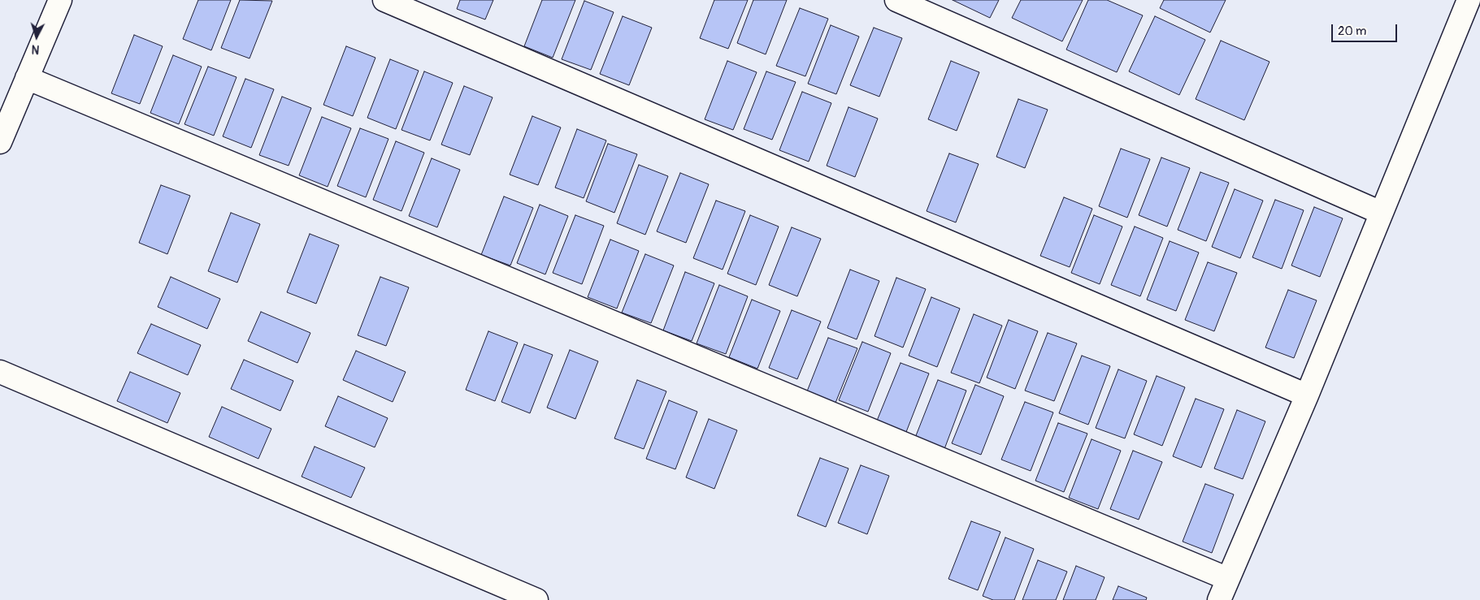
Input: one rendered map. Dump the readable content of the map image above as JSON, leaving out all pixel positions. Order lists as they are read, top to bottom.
{
  "scale_bar": "20 m",
  "north": "bottom"
}
